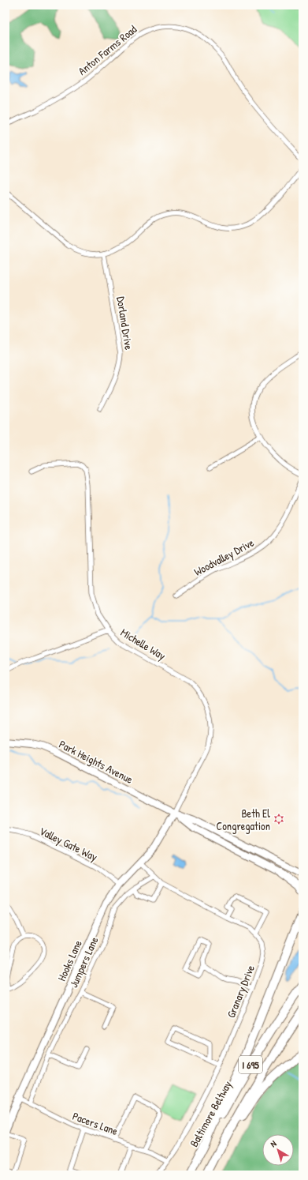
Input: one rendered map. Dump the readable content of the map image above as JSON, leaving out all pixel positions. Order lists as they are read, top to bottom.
{
  "streets": {
    "highway": ["I 695", "Baltimore Beltway"],
    "main road": ["Park Heights Avenue", "Hooks Lane"],
    "street": [
      "Anton Farms Road",
      "Dorland Drive",
      "Woodvalley Drive",
      "Michelle Way",
      "Valley Gate Way",
      "Jumpers Lane",
      "Granary Drive",
      "Pacers Lane"
    ]
  },
  "crossings": [
    ["Michelle Way", "Park Heights Avenue"],
    ["Michelle Way", "Hooks Lane"],
    ["Park Heights Avenue", "Hooks Lane"],
    ["Valley Gate Way", "Hooks Lane"],
    ["Hooks Lane", "Granary Drive"],
    ["Hooks Lane", "Pacers Lane"],
    ["Jumpers Lane", "Granary Drive"],
    ["Jumpers Lane", "Pacers Lane"],
    ["Granary Drive", "Pacers Lane"]
  ],
  "places": {
    "synagogue": ["Beth El Congregation"]
  },
  "north": "top left"
}
